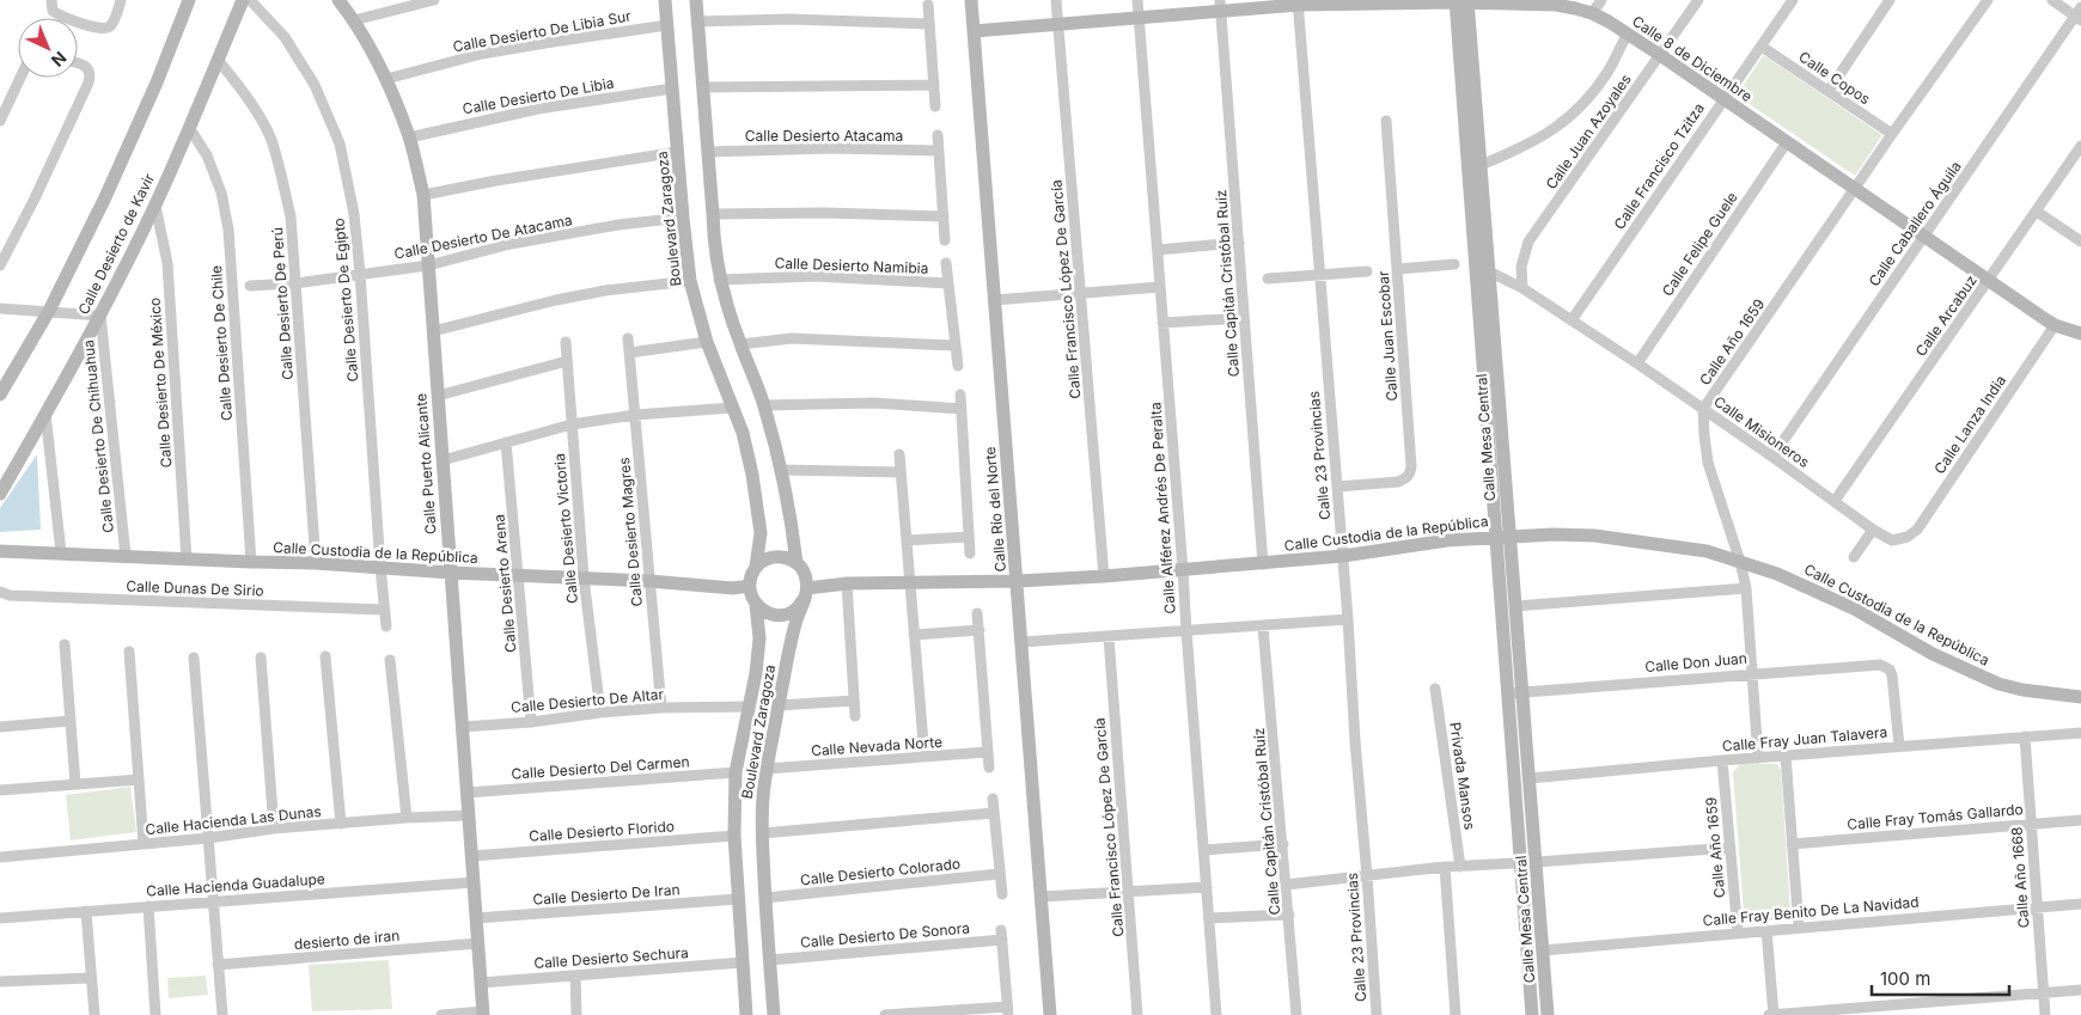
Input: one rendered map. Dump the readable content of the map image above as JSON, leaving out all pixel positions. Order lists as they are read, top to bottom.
{
  "streets": {
    "main road": [
      "Calle 8 de Diciembre",
      "Boulevard Zaragoza",
      "Calle Desierto de Kavir",
      "Calle Mesa Central",
      "Calle Puerto Alicante",
      "Calle Río del Norte",
      "Calle Custodia de la República"
    ],
    "street": [
      "Calle Desierto De Libia Sur",
      "Calle Copos",
      "Calle Desierto De Libia",
      "Calle Juan Azoyales",
      "Calle Desierto Atacama",
      "Calle Francisco Tzitza",
      "Calle Caballero Águila",
      "Calle Desierto De Atacama",
      "Calle Felipe Guele",
      "Calle Desierto Namibia",
      "Calle Capitán Cristóbal Ruíz",
      "Calle Francisco López De García",
      "Calle Desierto De Egipto",
      "Calle Desierto De Perú",
      "Calle Arcabuz",
      "Calle Juan Escobar",
      "Calle Año 1659",
      "Calle Desierto De Chile",
      "Calle Desierto De México",
      "Calle Lanza India",
      "Calle Misioneros",
      "Calle Desierto De Chihuahua",
      "Calle 23 Provincias",
      "Calle Alférez Andrés De Peralta",
      "Calle Desierto Victoria",
      "Calle Desierto Magres",
      "Calle Desierto Arena",
      "Calle Dunas De Sirio",
      "Calle Don Juan",
      "Calle Desierto De Altar",
      "Calle Fray Juan Talavera",
      "Calle Nevada Norte",
      "Calle Desierto Del Carmen",
      "Privada Mansos",
      "Calle Fray Tomás Gallardo",
      "Calle Hacienda Las Dunas",
      "Calle Desierto Florido",
      "Calle Desierto Colorado",
      "Calle Año 1668",
      "Calle Hacienda Guadalupe",
      "Calle Desierto De Iran",
      "Calle Fray Benito De La Navidad",
      "Calle Desierto De Sonora",
      "desierto de iran",
      "Calle Desierto Sechura"
    ]
  },
  "crossings": [
    ["Calle Desierto De Libia Sur", "Boulevard Zaragoza"],
    ["Calle Desierto De Libia Sur", "Calle Puerto Alicante"],
    ["Calle 8 de Diciembre", "Calle Juan Azoyales"],
    ["Calle 8 de Diciembre", "Calle Francisco Tzitza"],
    ["Calle 8 de Diciembre", "Calle Caballero Águila"],
    ["Calle 8 de Diciembre", "Calle Felipe Guele"],
    ["Calle 8 de Diciembre", "Calle Capitán Cristóbal Ruíz"],
    ["Calle 8 de Diciembre", "Calle Francisco López De García"],
    ["Calle 8 de Diciembre", "Calle Arcabuz"],
    ["Calle 8 de Diciembre", "Calle Año 1659"],
    ["Calle 8 de Diciembre", "Calle Lanza India"],
    ["Calle 8 de Diciembre", "Calle Mesa Central"],
    ["Calle 8 de Diciembre", "Calle 23 Provincias"],
    ["Calle 8 de Diciembre", "Calle Alférez Andrés De Peralta"],
    ["Calle 8 de Diciembre", "Calle Río del Norte"],
    ["Calle Copos", "Calle Francisco Tzitza"],
    ["Calle Copos", "Calle Año 1659"],
    ["Calle Desierto De Libia", "Boulevard Zaragoza"],
    ["Calle Desierto De Libia", "Calle Puerto Alicante"],
    ["Calle Juan Azoyales", "Calle Misioneros"],
    ["Calle Francisco Tzitza", "Calle Misioneros"],
    ["Boulevard Zaragoza", "Calle Desierto De Atacama"],
    ["Boulevard Zaragoza", "Calle Custodia de la República"],
    ["Boulevard Zaragoza", "Calle Desierto De Altar"],
    ["Boulevard Zaragoza", "Calle Nevada Norte"],
    ["Boulevard Zaragoza", "Calle Desierto Del Carmen"],
    ["Boulevard Zaragoza", "Calle Desierto Florido"],
    ["Boulevard Zaragoza", "Calle Desierto Colorado"],
    ["Boulevard Zaragoza", "Calle Desierto De Iran"],
    ["Boulevard Zaragoza", "Calle Desierto De Sonora"],
    ["Boulevard Zaragoza", "Calle Desierto Sechura"],
    ["Calle Caballero Águila", "Calle Misioneros"],
    ["Calle Desierto De Atacama", "Calle Desierto De Egipto"],
    ["Calle Desierto De Atacama", "Calle Desierto De Perú"],
    ["Calle Desierto De Atacama", "Calle Puerto Alicante"],
    ["Calle Desierto de Kavir", "Calle Desierto De Perú"],
    ["Calle Desierto de Kavir", "Calle Desierto De Chile"],
    ["Calle Desierto de Kavir", "Calle Desierto De México"],
    ["Calle Desierto de Kavir", "Calle Desierto De Chihuahua"],
    ["Calle Felipe Guele", "Calle Misioneros"],
    ["Calle Capitán Cristóbal Ruíz", "Calle Custodia de la República"],
    ["Calle Francisco López De García", "Calle Custodia de la República"],
    ["Calle Desierto De Egipto", "Calle Custodia de la República"],
    ["Calle Desierto De Egipto", "Calle Dunas De Sirio"],
    ["Calle Desierto De Perú", "Calle Custodia de la República"],
    ["Calle Arcabuz", "Calle Misioneros"],
    ["Calle Juan Escobar", "Calle 23 Provincias"],
    ["Calle Año 1659", "Calle Misioneros"],
    ["Calle Año 1659", "Calle Custodia de la República"],
    ["Calle Año 1659", "Calle Don Juan"],
    ["Calle Año 1659", "Calle Fray Juan Talavera"],
    ["Calle Año 1659", "Calle Fray Benito De La Navidad"],
    ["Calle Desierto De Chile", "Calle Custodia de la República"],
    ["Calle Desierto De México", "Calle Custodia de la República"],
    ["Calle Lanza India", "Calle Misioneros"],
    ["Calle Misioneros", "Calle Mesa Central"],
    ["Calle Desierto De Chihuahua", "Calle Custodia de la República"],
    ["Calle Mesa Central", "Calle Custodia de la República"],
    ["Calle Mesa Central", "Calle Don Juan"],
    ["Calle Mesa Central", "Calle Fray Juan Talavera"],
    ["Calle Mesa Central", "Calle Fray Benito De La Navidad"],
    ["Calle 23 Provincias", "Calle Custodia de la República"],
    ["Calle Puerto Alicante", "Calle Custodia de la República"],
    ["Calle Puerto Alicante", "Calle Desierto De Altar"],
    ["Calle Puerto Alicante", "Calle Desierto Del Carmen"],
    ["Calle Puerto Alicante", "Calle Hacienda Las Dunas"],
    ["Calle Puerto Alicante", "Calle Desierto Florido"],
    ["Calle Puerto Alicante", "Calle Hacienda Guadalupe"],
    ["Calle Puerto Alicante", "Calle Desierto De Iran"],
    ["Calle Puerto Alicante", "desierto de iran"],
    ["Calle Puerto Alicante", "Calle Desierto Sechura"],
    ["Calle Alférez Andrés De Peralta", "Calle Custodia de la República"],
    ["Calle Río del Norte", "Calle Custodia de la República"],
    ["Calle Desierto Victoria", "Calle Custodia de la República"],
    ["Calle Desierto Victoria", "Calle Desierto De Altar"],
    ["Calle Desierto Magres", "Calle Custodia de la República"],
    ["Calle Desierto Magres", "Calle Desierto De Altar"],
    ["Calle Custodia de la República", "Calle Desierto Arena"],
    ["Calle Desierto Arena", "Calle Desierto De Altar"],
    ["Calle Don Juan", "Calle Fray Juan Talavera"],
    ["Calle Fray Juan Talavera", "Calle Año 1668"],
    ["Calle Fray Tomás Gallardo", "Calle Año 1668"],
    ["Calle Año 1668", "Calle Fray Benito De La Navidad"]
  ],
  "scale_bar": "100 m",
  "north": "bottom right"
}
